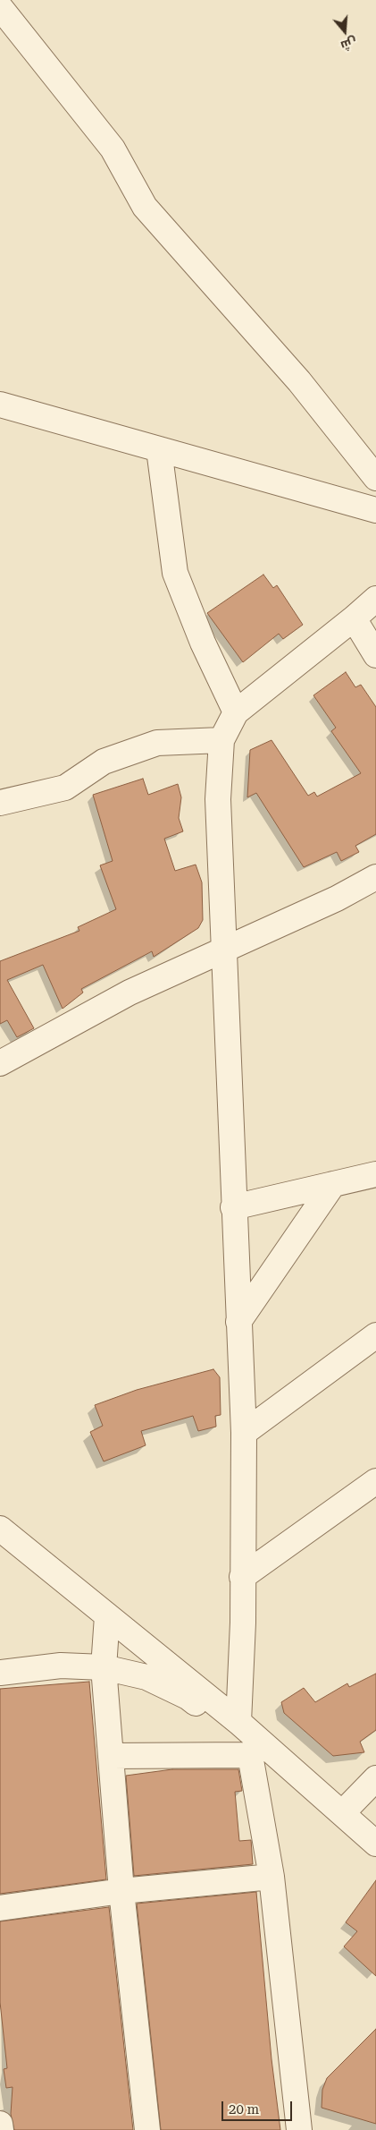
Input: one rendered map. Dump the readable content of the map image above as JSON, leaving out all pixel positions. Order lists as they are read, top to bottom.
{
  "scale_bar": "20 m",
  "north": "bottom"
}
